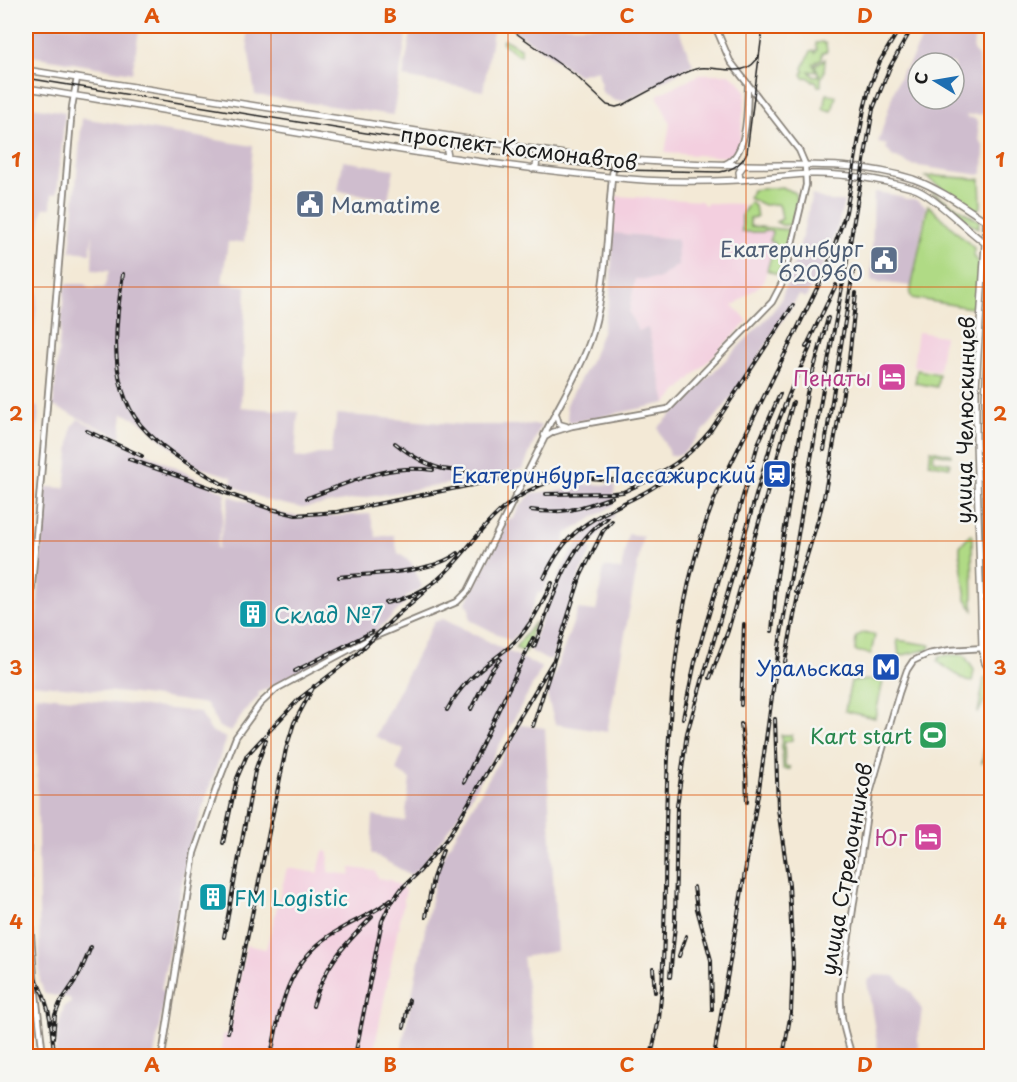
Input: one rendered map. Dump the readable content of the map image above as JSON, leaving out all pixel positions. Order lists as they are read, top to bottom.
{
  "streets": {
    "main road": ["проспект Космонавтов", "улица Челюскинцев", "улица Стрелочников"]
  },
  "crossings": [
    ["проспект Космонавтов", "улица Челюскинцев"],
    ["улица Челюскинцев", "улица Стрелочников"]
  ],
  "places": {
    "public building": ["Mamatime", "Екатеринбург 620960"],
    "hotel": ["Пенаты", "Юг"],
    "station": ["Екатеринбург-Пассажирский"],
    "building": ["Склад №7", "FM Logistic"],
    "metro station": ["Уральская"],
    "sports": ["Kart start"]
  },
  "north": "left",
  "grid": {
    "columns": [
      "A",
      "B",
      "C",
      "D"
    ],
    "rows": [
      "1",
      "2",
      "3",
      "4"
    ]
  }
}
